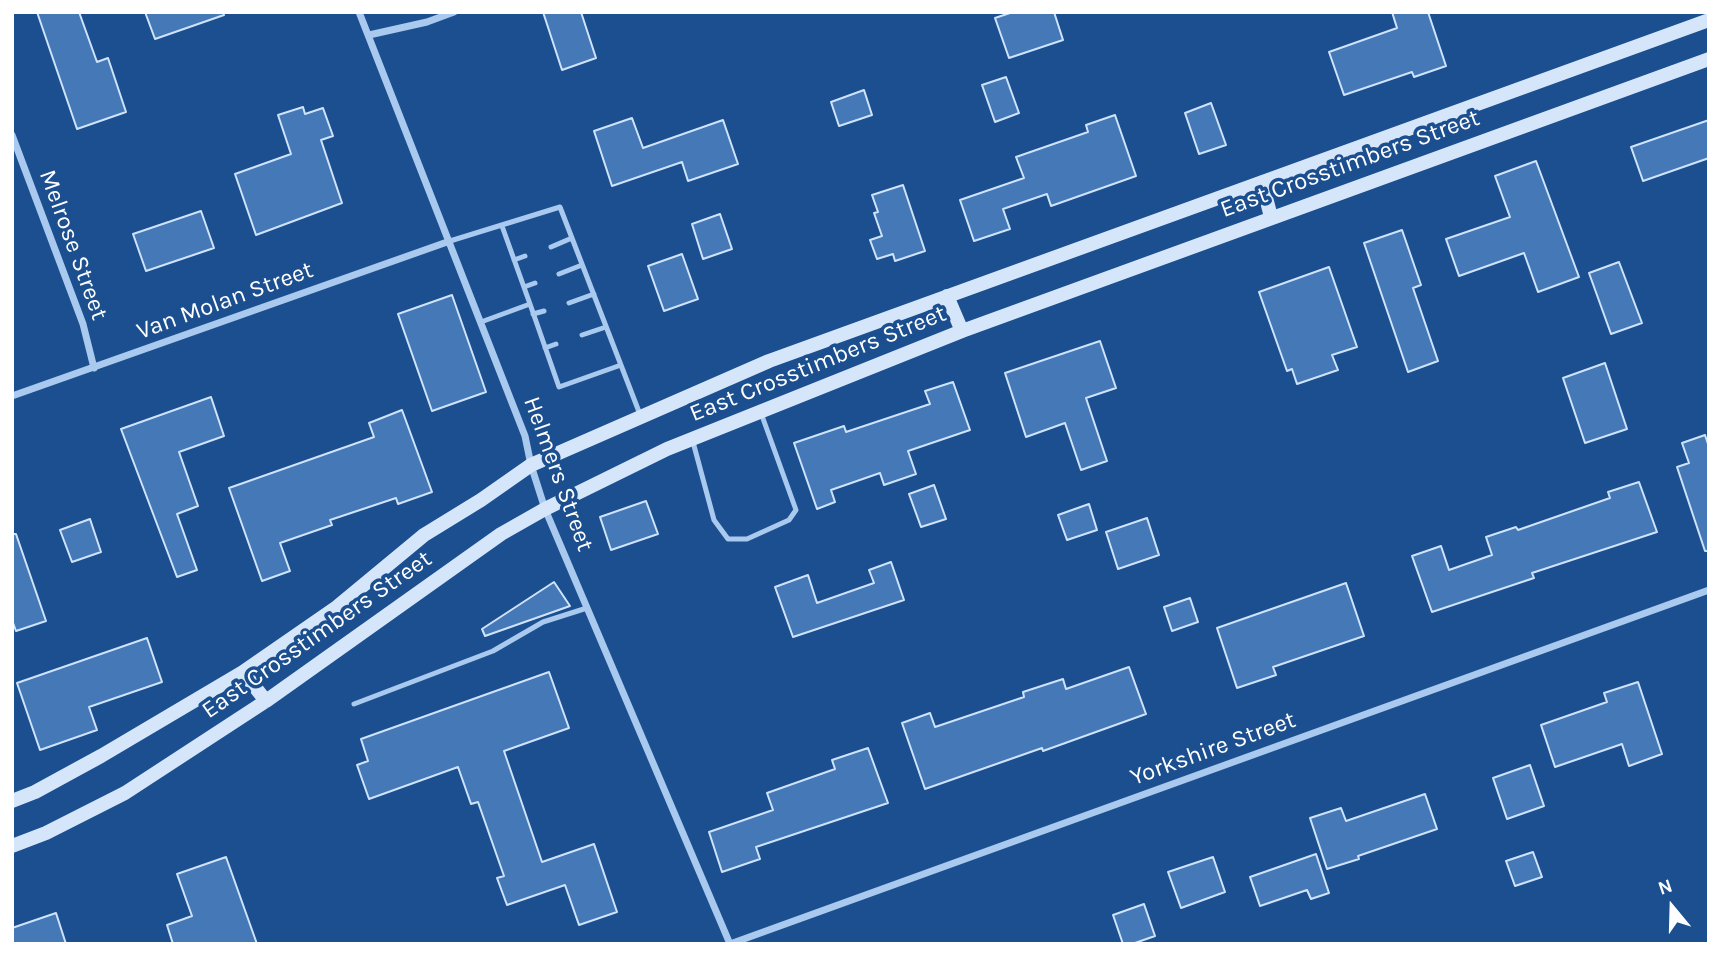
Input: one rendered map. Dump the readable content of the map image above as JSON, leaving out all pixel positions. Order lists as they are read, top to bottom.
{
  "streets": {
    "main road": ["East Crosstimbers Street"],
    "street": [
      "Melrose Street",
      "Van Molan Street",
      "Helmers Street",
      "Yorkshire Street"
    ]
  },
  "crossings": [
    ["East Crosstimbers Street", "Helmers Street"],
    ["Melrose Street", "Van Molan Street"],
    ["Van Molan Street", "Helmers Street"],
    ["Helmers Street", "Yorkshire Street"]
  ],
  "north": "top"
}
